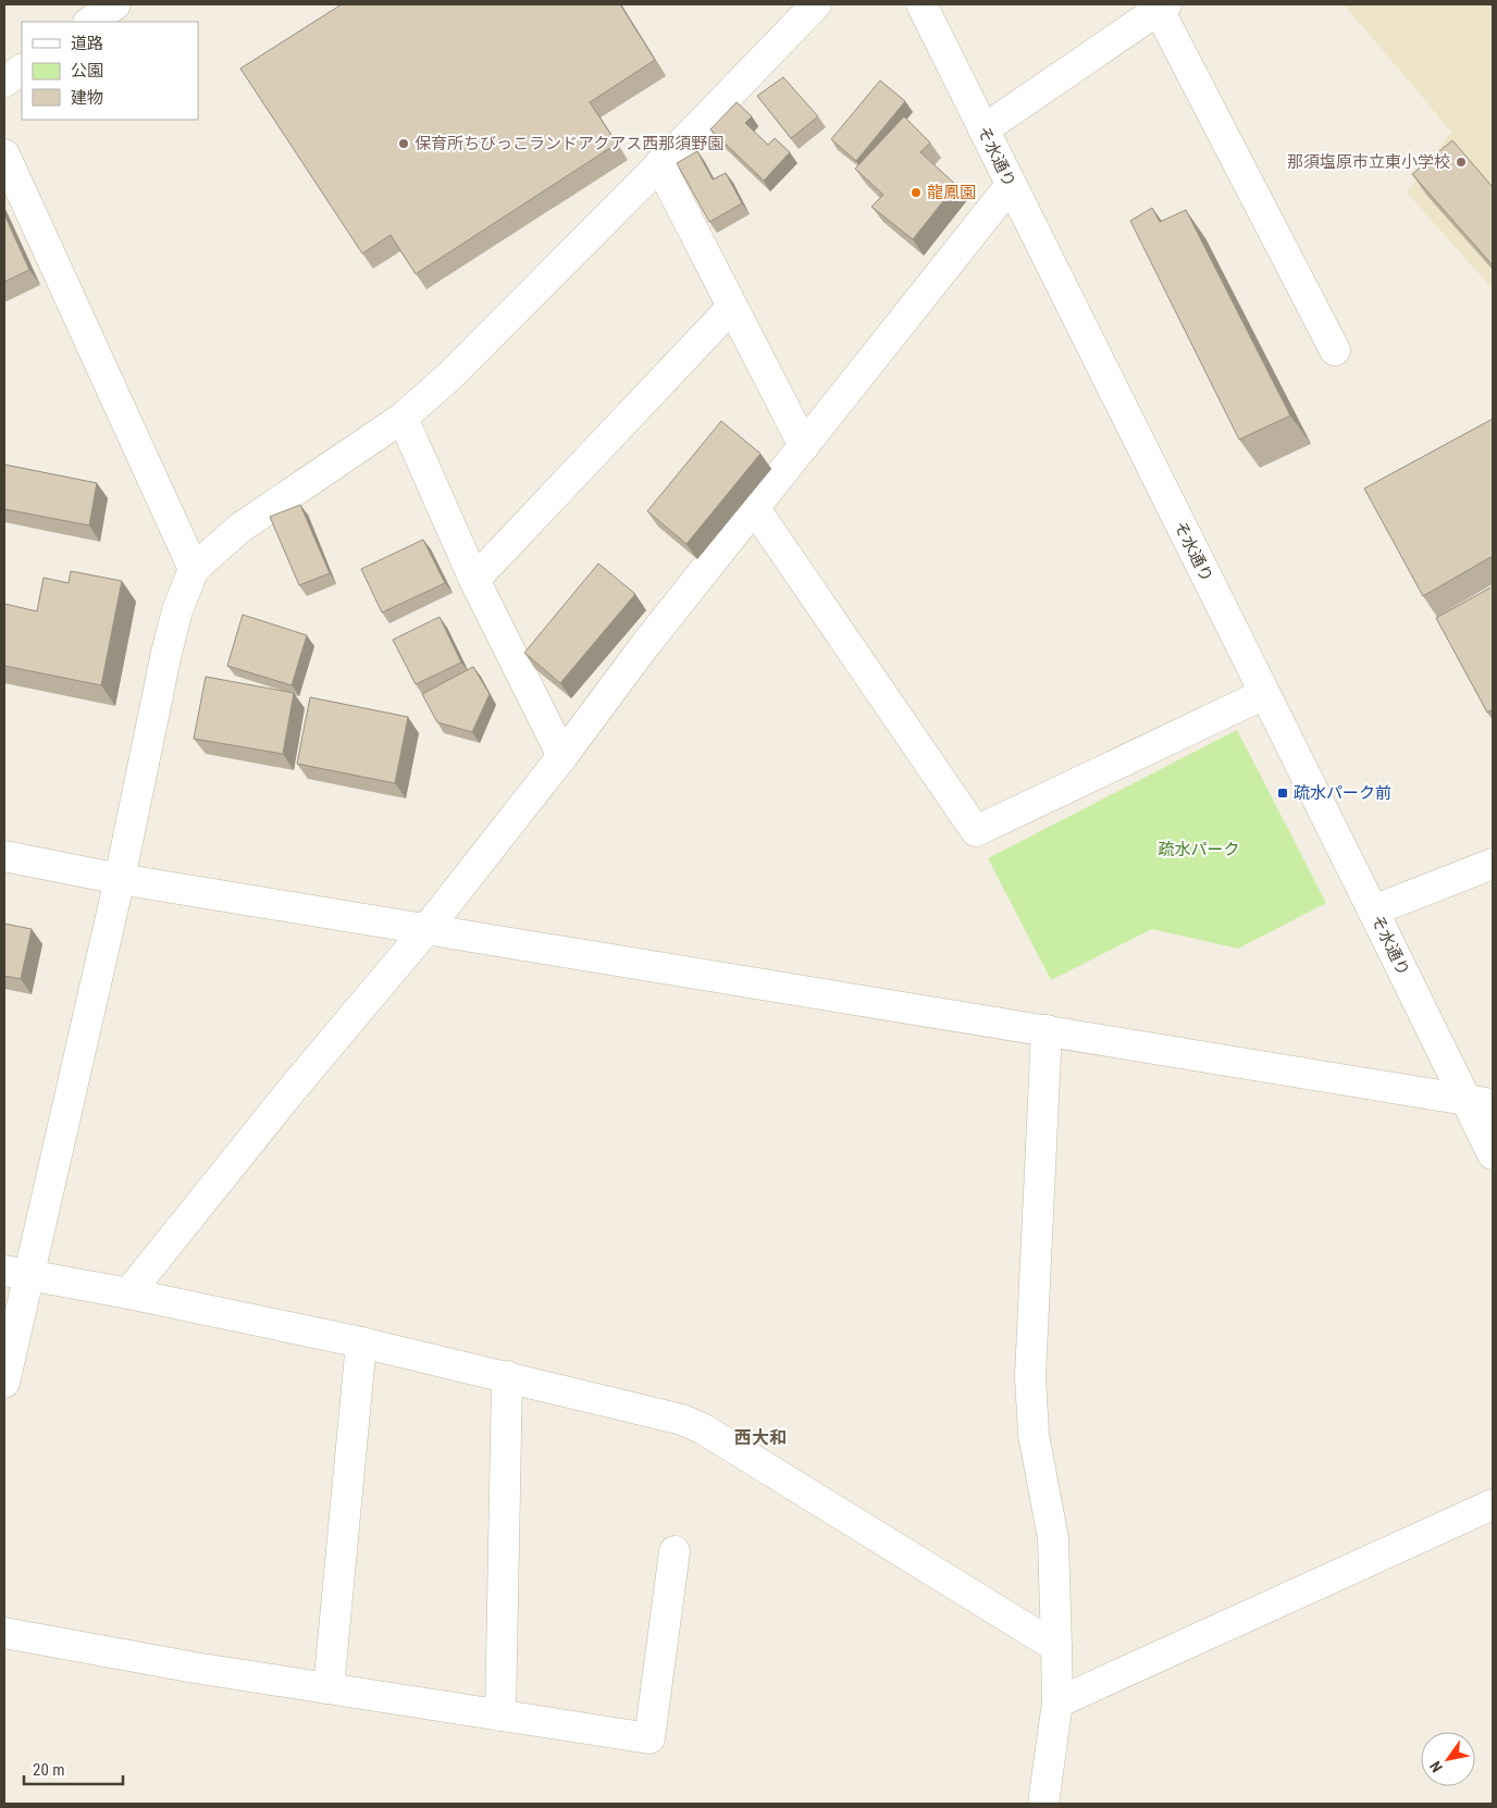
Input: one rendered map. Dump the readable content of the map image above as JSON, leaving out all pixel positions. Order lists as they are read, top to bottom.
{
  "streets": {
    "street": ["そ水通り"]
  },
  "districts": ["西大和"],
  "parks": ["疏水パーク"],
  "places": {
    "other": ["保育所ちびっこランドアクアス西那須野園", "那須塩原市立東小学校", "龍鳳園"],
    "transit": ["疏水パーク前"]
  },
  "legend": ["道路", "公園", "建物"],
  "scale_bar": "20 m",
  "north": "bottom left"
}
